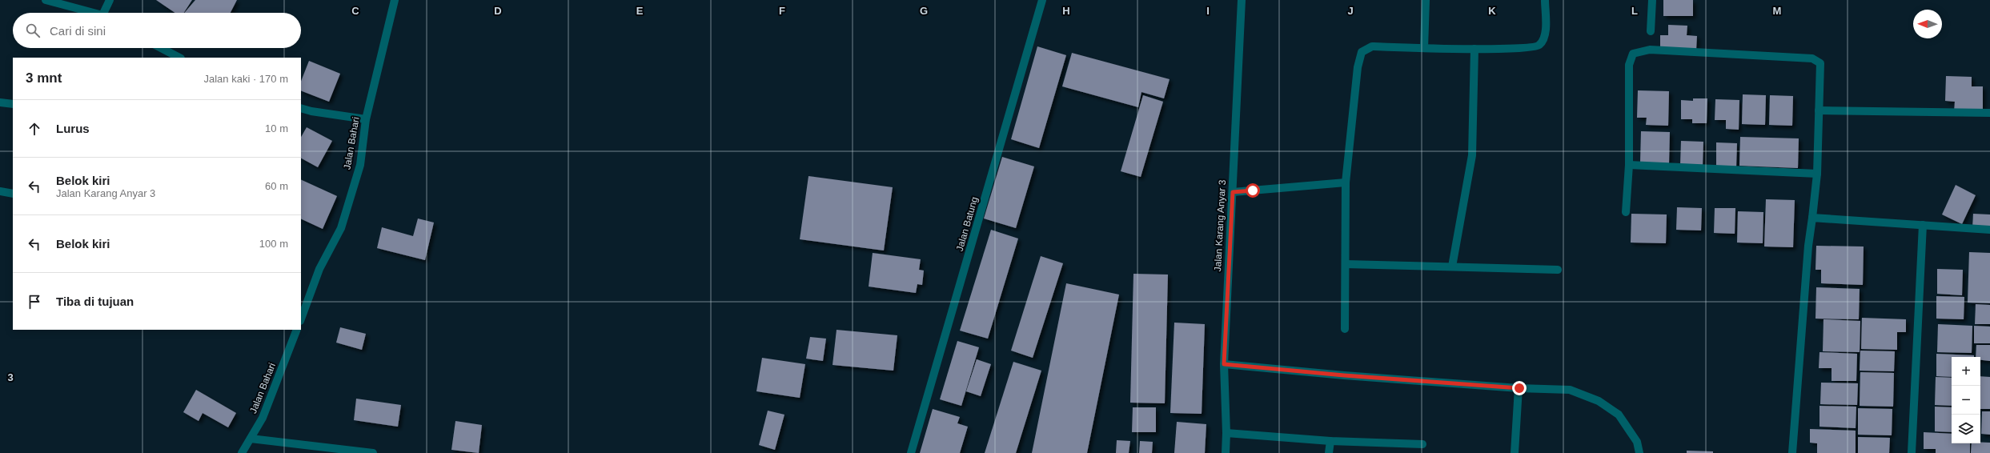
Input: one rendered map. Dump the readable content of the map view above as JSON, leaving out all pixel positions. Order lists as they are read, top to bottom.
{
  "streets": {
    "street": ["Jalan Bahari", "Jalan Batung", "Jalan Karang Anyar 3"]
  },
  "north": "left",
  "page": {
    "search": "Cari di sini",
    "heading": ["3 mnt", "Jalan kaki · 170 m"],
    "list": [
      ["Lurus", "10 m"],
      ["Belok kiri", "Jalan Karang Anyar 3", "60 m"],
      ["Belok kiri", "100 m"],
      "Tiba di tujuan"
    ],
    "map_buttons": ["+", "−"]
  },
  "grid": {
    "columns": [
      "C",
      "D",
      "E",
      "F",
      "G",
      "H",
      "I",
      "J",
      "K",
      "L",
      "M"
    ],
    "rows": ["3"]
  }
}
